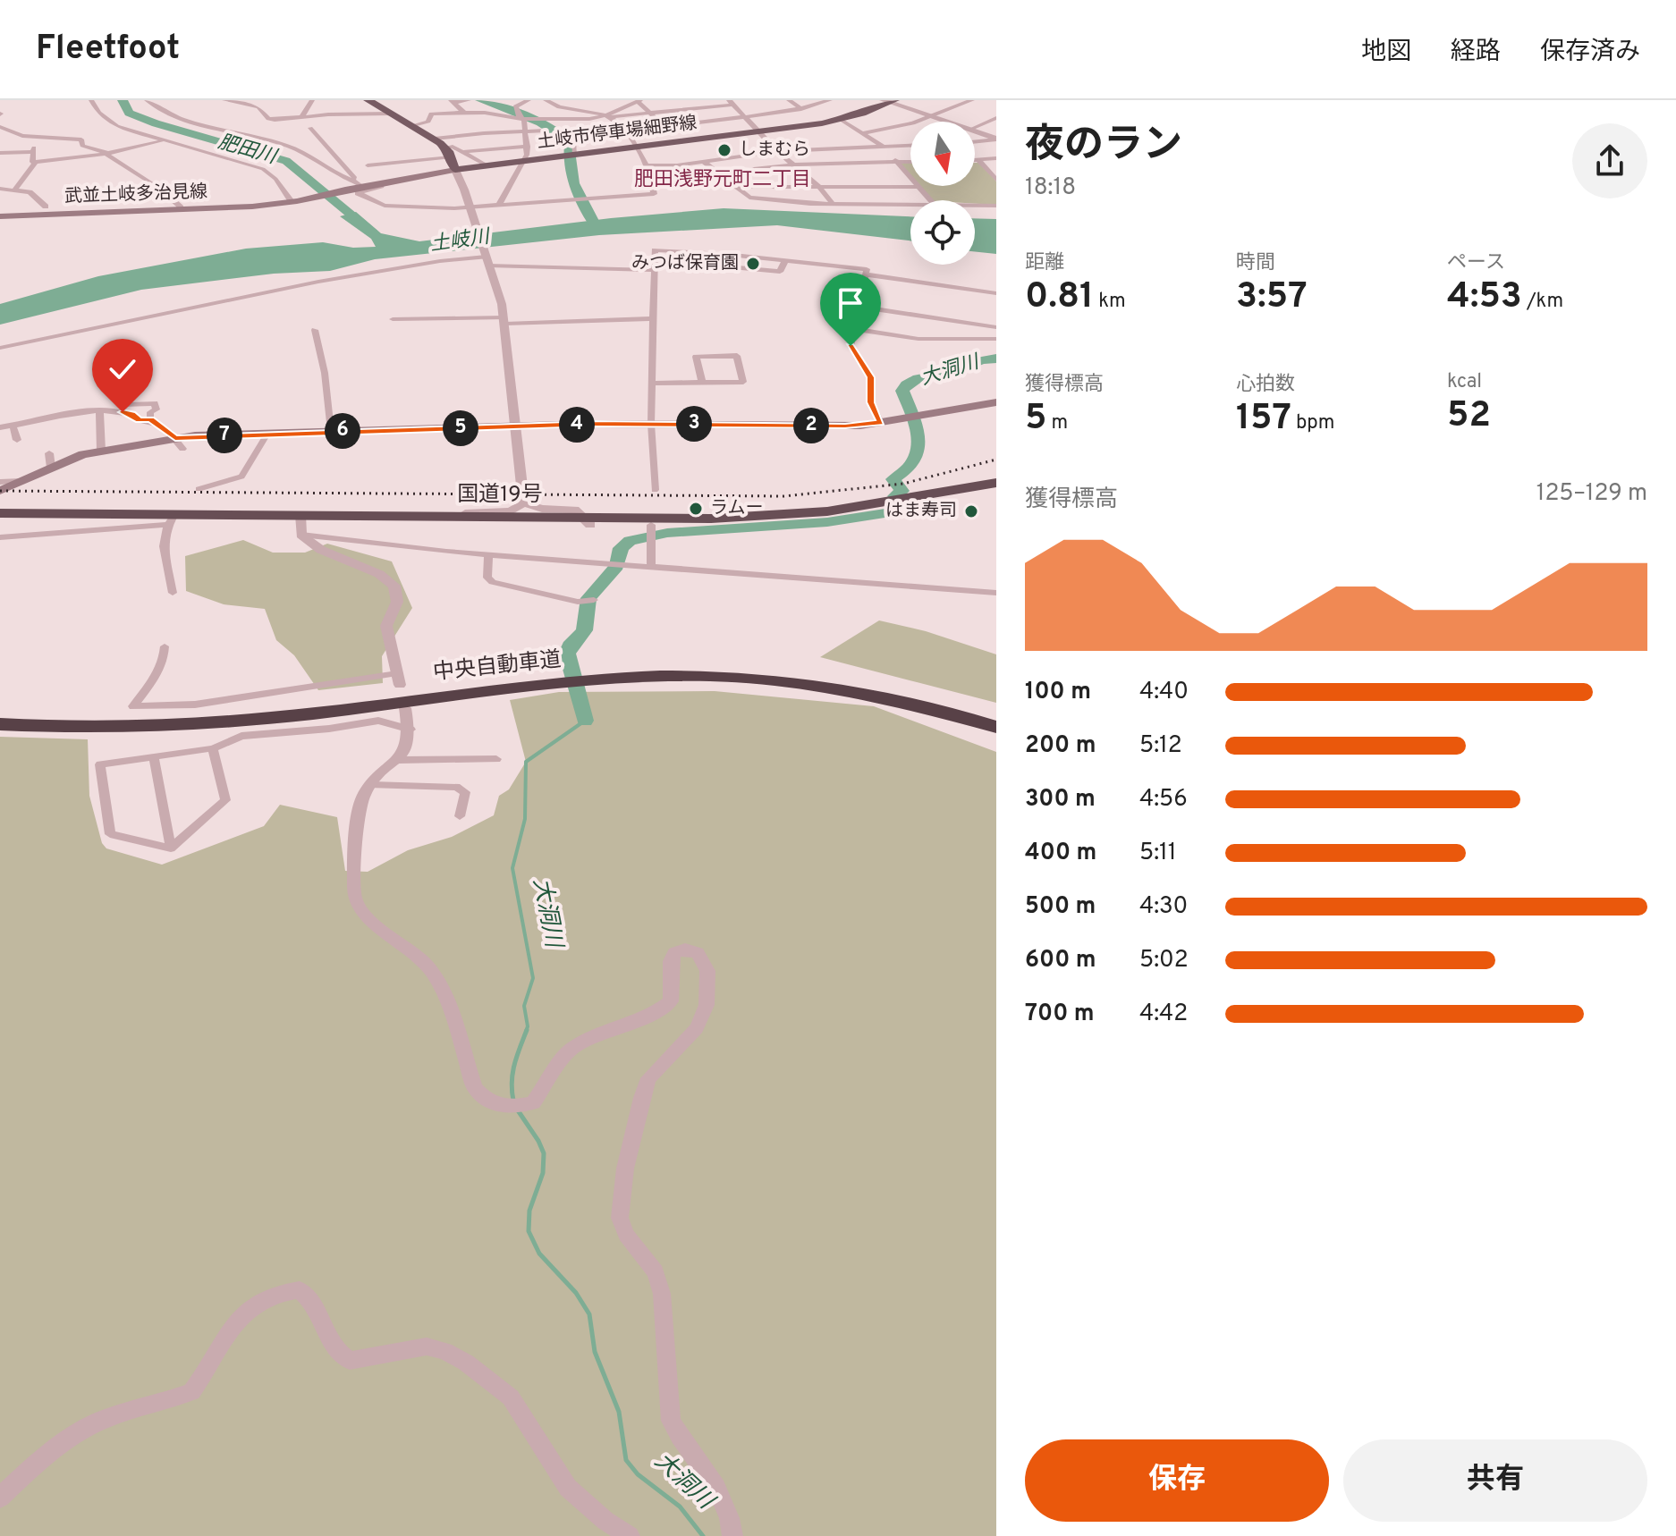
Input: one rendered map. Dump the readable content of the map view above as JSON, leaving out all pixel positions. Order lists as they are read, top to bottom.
{
  "streets": {
    "highway": ["国道19号", "中央自動車道"],
    "main road": ["土岐市停車場細野線", "武並土岐多治見線"]
  },
  "crossings": [
    ["土岐市停車場細野線", "武並土岐多治見線"]
  ],
  "districts": ["肥田浅野元町二丁目"],
  "water": ["肥田川", "土岐川", "大洞川"],
  "places": [
    "しまむら",
    "みつば保育園",
    "ラムー",
    "はま寿司"
  ],
  "north": "bottom",
  "page": {
    "header": "Fleetfoot",
    "nav": ["地図", "経路", "保存済み"],
    "heading": ["夜のラン", "18:18"],
    "stats": [
      ["距離", "0.81 km"],
      ["時間", "3:57"],
      ["ペース", "4:53 /km"],
      ["獲得標高", "5 m"],
      ["心拍数", "157 bpm"],
      ["kcal", "52"]
    ],
    "pins": [
      "3",
      "4",
      "2",
      "5",
      "6",
      "7"
    ],
    "chart": ["獲得標高", "125–129 m"],
    "list": [
      {
        "name": "100 m",
        "note": "4:40"
      },
      {
        "name": "200 m",
        "note": "5:12"
      },
      {
        "name": "300 m",
        "note": "4:56"
      },
      {
        "name": "400 m",
        "note": "5:11"
      },
      {
        "name": "500 m",
        "note": "4:30"
      },
      {
        "name": "600 m",
        "note": "5:02"
      },
      {
        "name": "700 m",
        "note": "4:42"
      }
    ],
    "buttons": ["保存", "共有"]
  }
}
